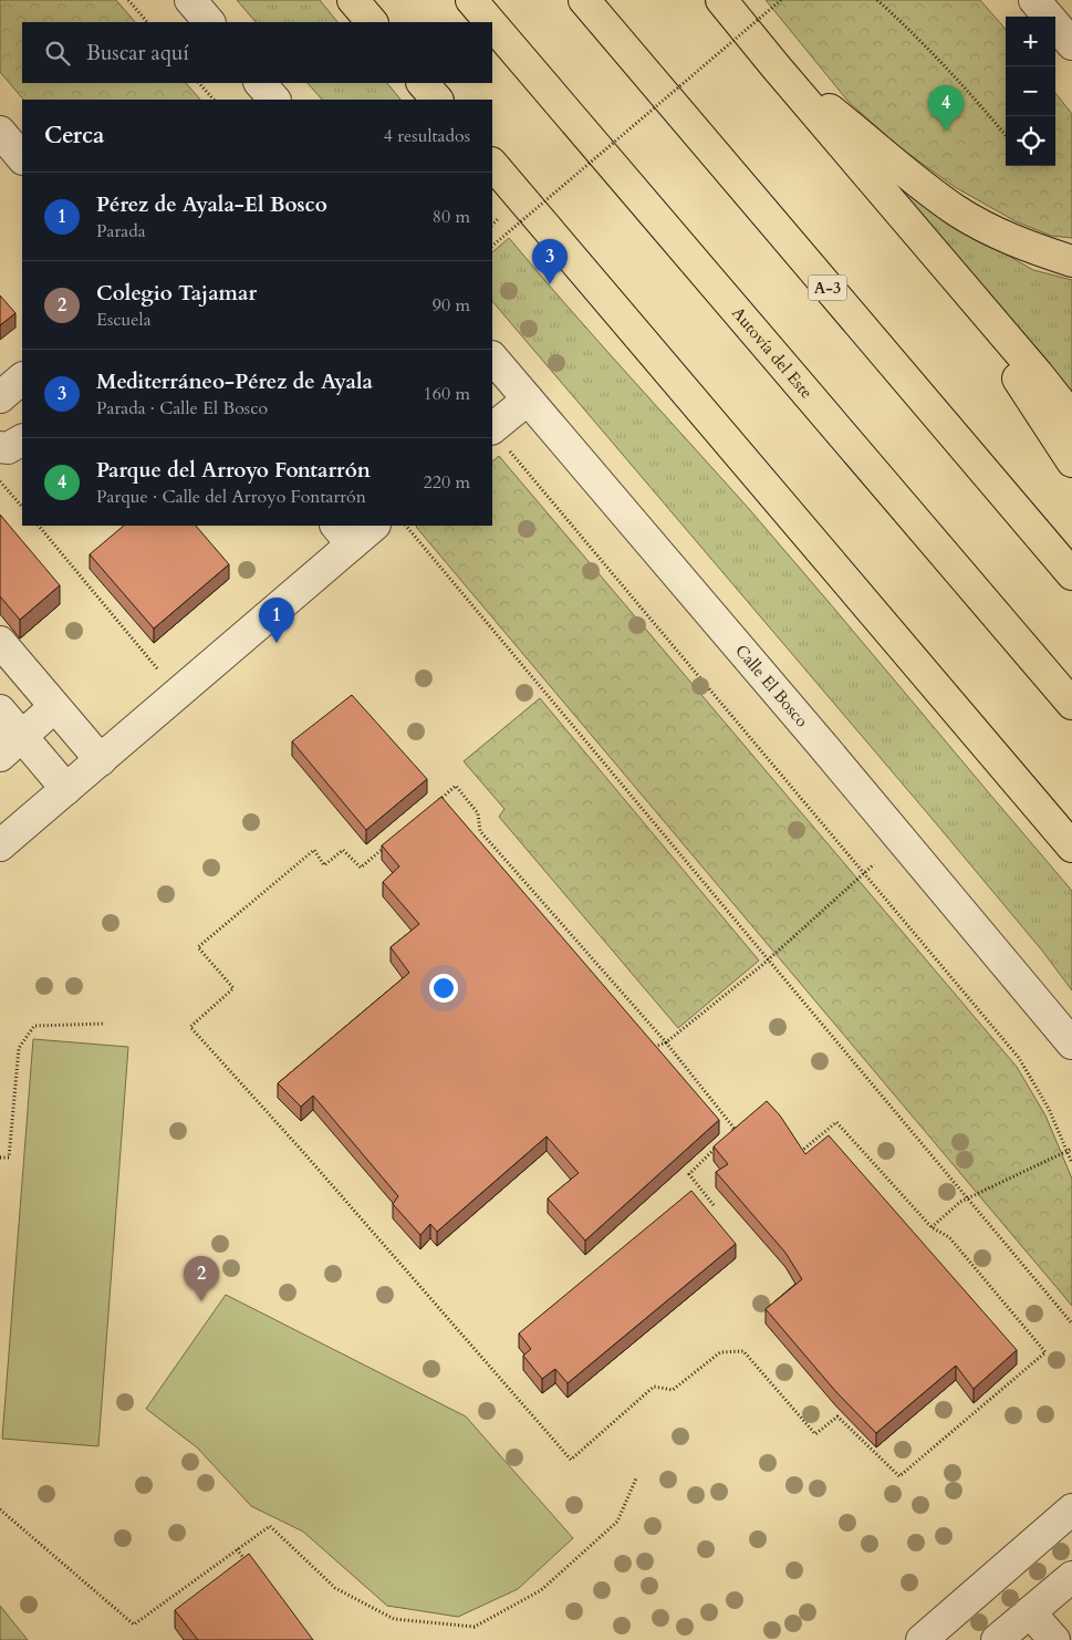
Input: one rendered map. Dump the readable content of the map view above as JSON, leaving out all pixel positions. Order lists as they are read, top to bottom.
{
  "streets": {
    "highway": ["A-3", "Autovía del Este"],
    "street": ["Calle El Bosco"]
  },
  "page": {
    "map_buttons": ["+", "−"],
    "search": "Buscar aquí",
    "pins": [
      "4",
      "3",
      "1",
      "2"
    ],
    "heading": ["Cerca", "4 resultados"],
    "list": [
      {
        "mark": "1",
        "name": "Pérez de Ayala-El Bosco",
        "note": "Parada",
        "value": "80 m"
      },
      {
        "mark": "2",
        "name": "Colegio Tajamar",
        "note": "Escuela",
        "value": "90 m"
      },
      {
        "mark": "3",
        "name": "Mediterráneo-Pérez de Ayala",
        "note": "Parada · Calle El Bosco",
        "value": "160 m"
      },
      {
        "mark": "4",
        "name": "Parque del Arroyo Fontarrón",
        "note": "Parque · Calle del Arroyo Fontarrón",
        "value": "220 m"
      }
    ]
  }
}
